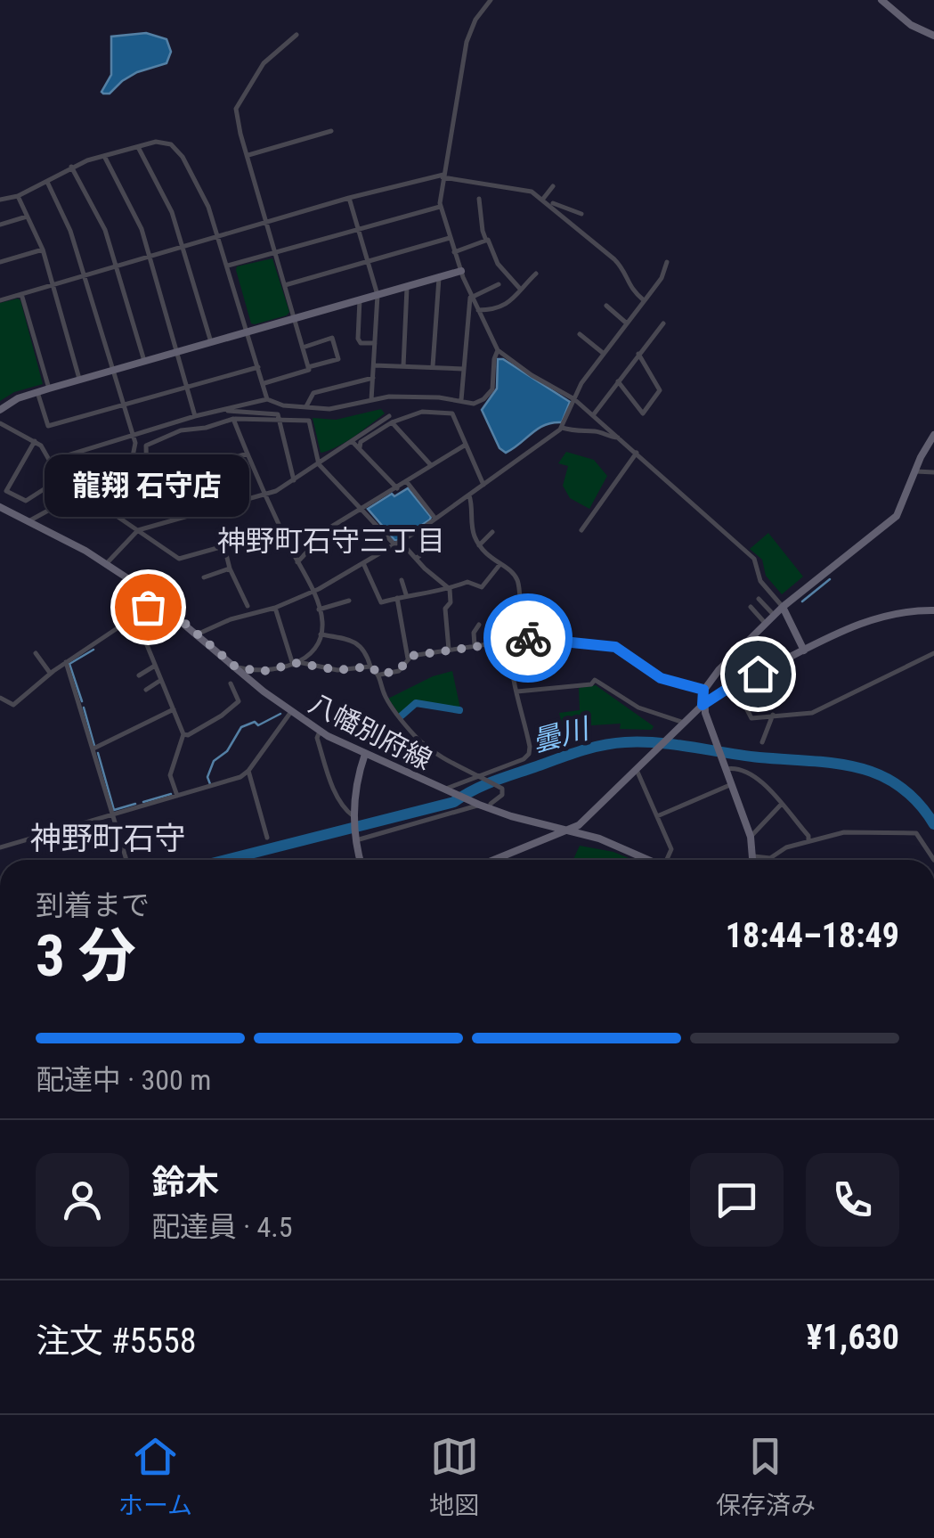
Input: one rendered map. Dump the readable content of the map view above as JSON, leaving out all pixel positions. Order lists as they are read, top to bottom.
{
  "streets": {
    "main road": ["八幡別府線"]
  },
  "districts": ["神野町石守三丁目", "神野町石守"],
  "water": ["曇川"],
  "places": ["龍翔 石守店"],
  "page": {
    "bubble": "龍翔 石守店",
    "heading": ["3 分", "到着まで", "18:44–18:49"],
    "panel": [
      "鈴木",
      "配達員 · 4.5",
      "注文 #5558",
      "¥1,630"
    ],
    "bar": "配達中 · 300 m",
    "tabs": ["ホーム", "地図", "保存済み"]
  }
}
